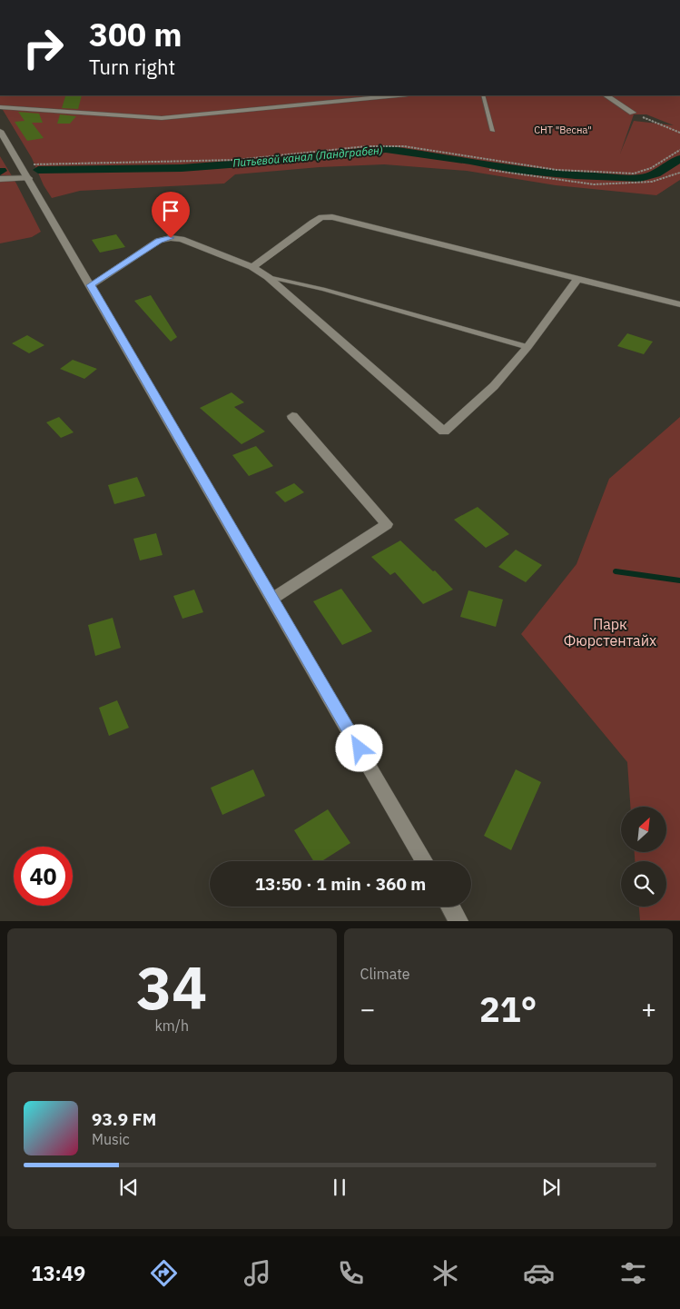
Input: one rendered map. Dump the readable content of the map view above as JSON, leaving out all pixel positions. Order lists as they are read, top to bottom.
{
  "water": ["Питьевой канал (Ландграбен)"],
  "parks": ["СНТ \"Весна\"", "Парк Фюрстентайх"],
  "north": "top right",
  "page": {
    "turn": ["300 m", "Turn right"],
    "limit": "40",
    "trip": "13:50 · 1 min · 360 m",
    "tile": [
      ["34", "km/h"],
      "Climate"
    ],
    "heat": ["−", "21°", "+"],
    "song": ["93.9 FM", "Music"],
    "tabs": "13:49"
  }
}
